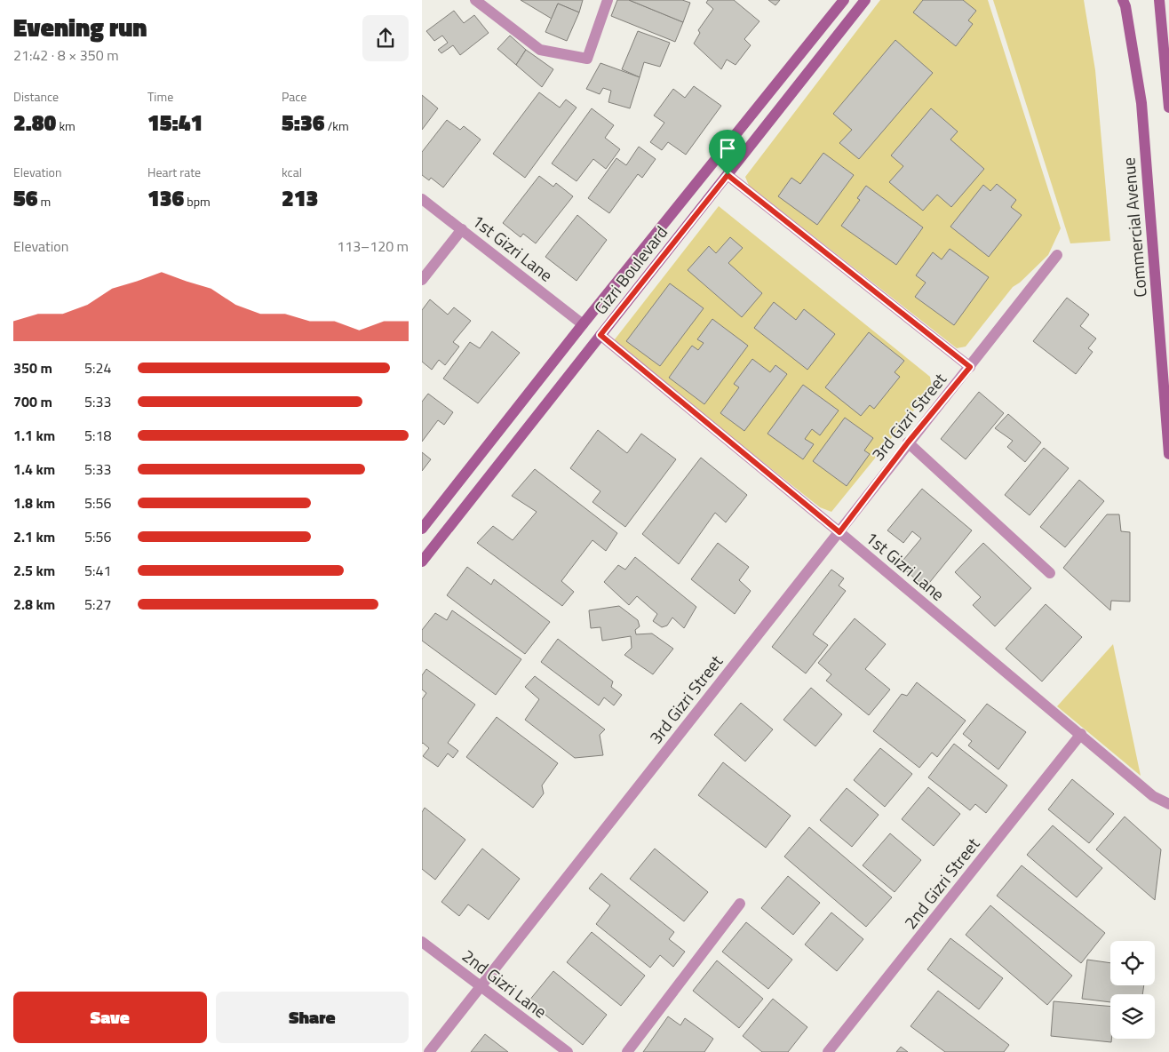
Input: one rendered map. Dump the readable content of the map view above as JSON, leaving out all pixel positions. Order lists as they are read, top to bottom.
{
  "streets": {
    "main road": ["Commercial Avenue", "Gizri Boulevard"],
    "street": [
      "1st Gizri Lane",
      "3rd Gizri Street",
      "2nd Gizri Street",
      "2nd Gizri Lane"
    ]
  },
  "crossings": [
    ["1st Gizri Lane", "Gizri Boulevard"],
    ["1st Gizri Lane", "3rd Gizri Street"],
    ["1st Gizri Lane", "2nd Gizri Street"],
    ["3rd Gizri Street", "2nd Gizri Lane"]
  ],
  "page": {
    "heading": ["Evening run", "21:42 · 8 × 350 m"],
    "stats": [
      ["Distance", "2.80 km"],
      ["Time", "15:41"],
      ["Pace", "5:36 /km"],
      ["Elevation", "56 m"],
      ["Heart rate", "136 bpm"],
      ["kcal", "213"]
    ],
    "chart": ["Elevation", "113–120 m"],
    "list": [
      {
        "name": "350 m",
        "note": "5:24"
      },
      {
        "name": "700 m",
        "note": "5:33"
      },
      {
        "name": "1.1 km",
        "note": "5:18"
      },
      {
        "name": "1.4 km",
        "note": "5:33"
      },
      {
        "name": "1.8 km",
        "note": "5:56"
      },
      {
        "name": "2.1 km",
        "note": "5:56"
      },
      {
        "name": "2.5 km",
        "note": "5:41"
      },
      {
        "name": "2.8 km",
        "note": "5:27"
      }
    ],
    "buttons": ["Save", "Share"]
  }
}
